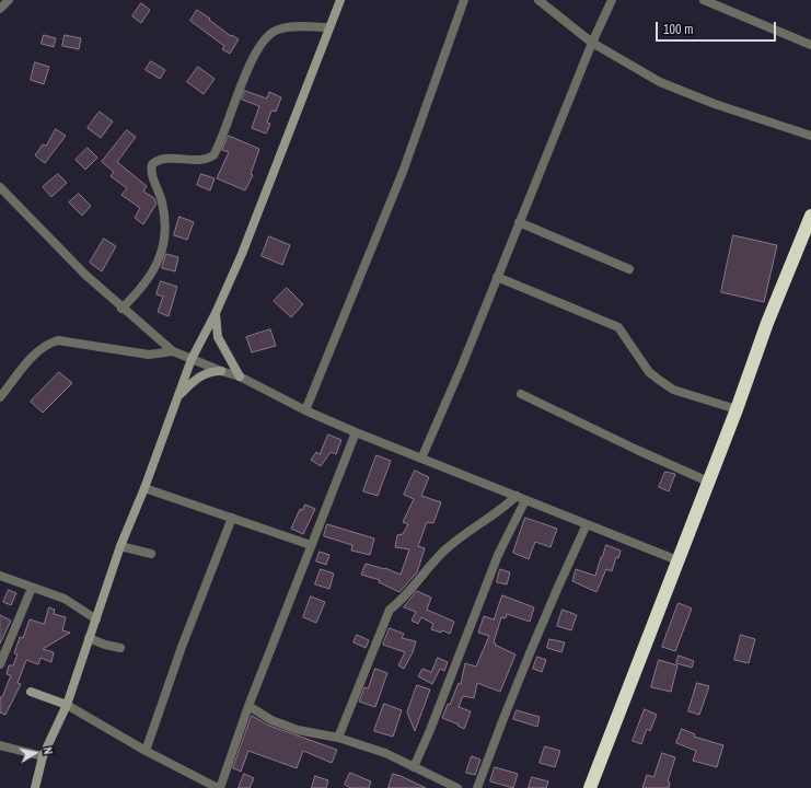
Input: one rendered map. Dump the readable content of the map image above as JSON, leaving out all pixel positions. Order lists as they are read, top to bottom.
{
  "scale_bar": "100 m",
  "north": "right"
}
